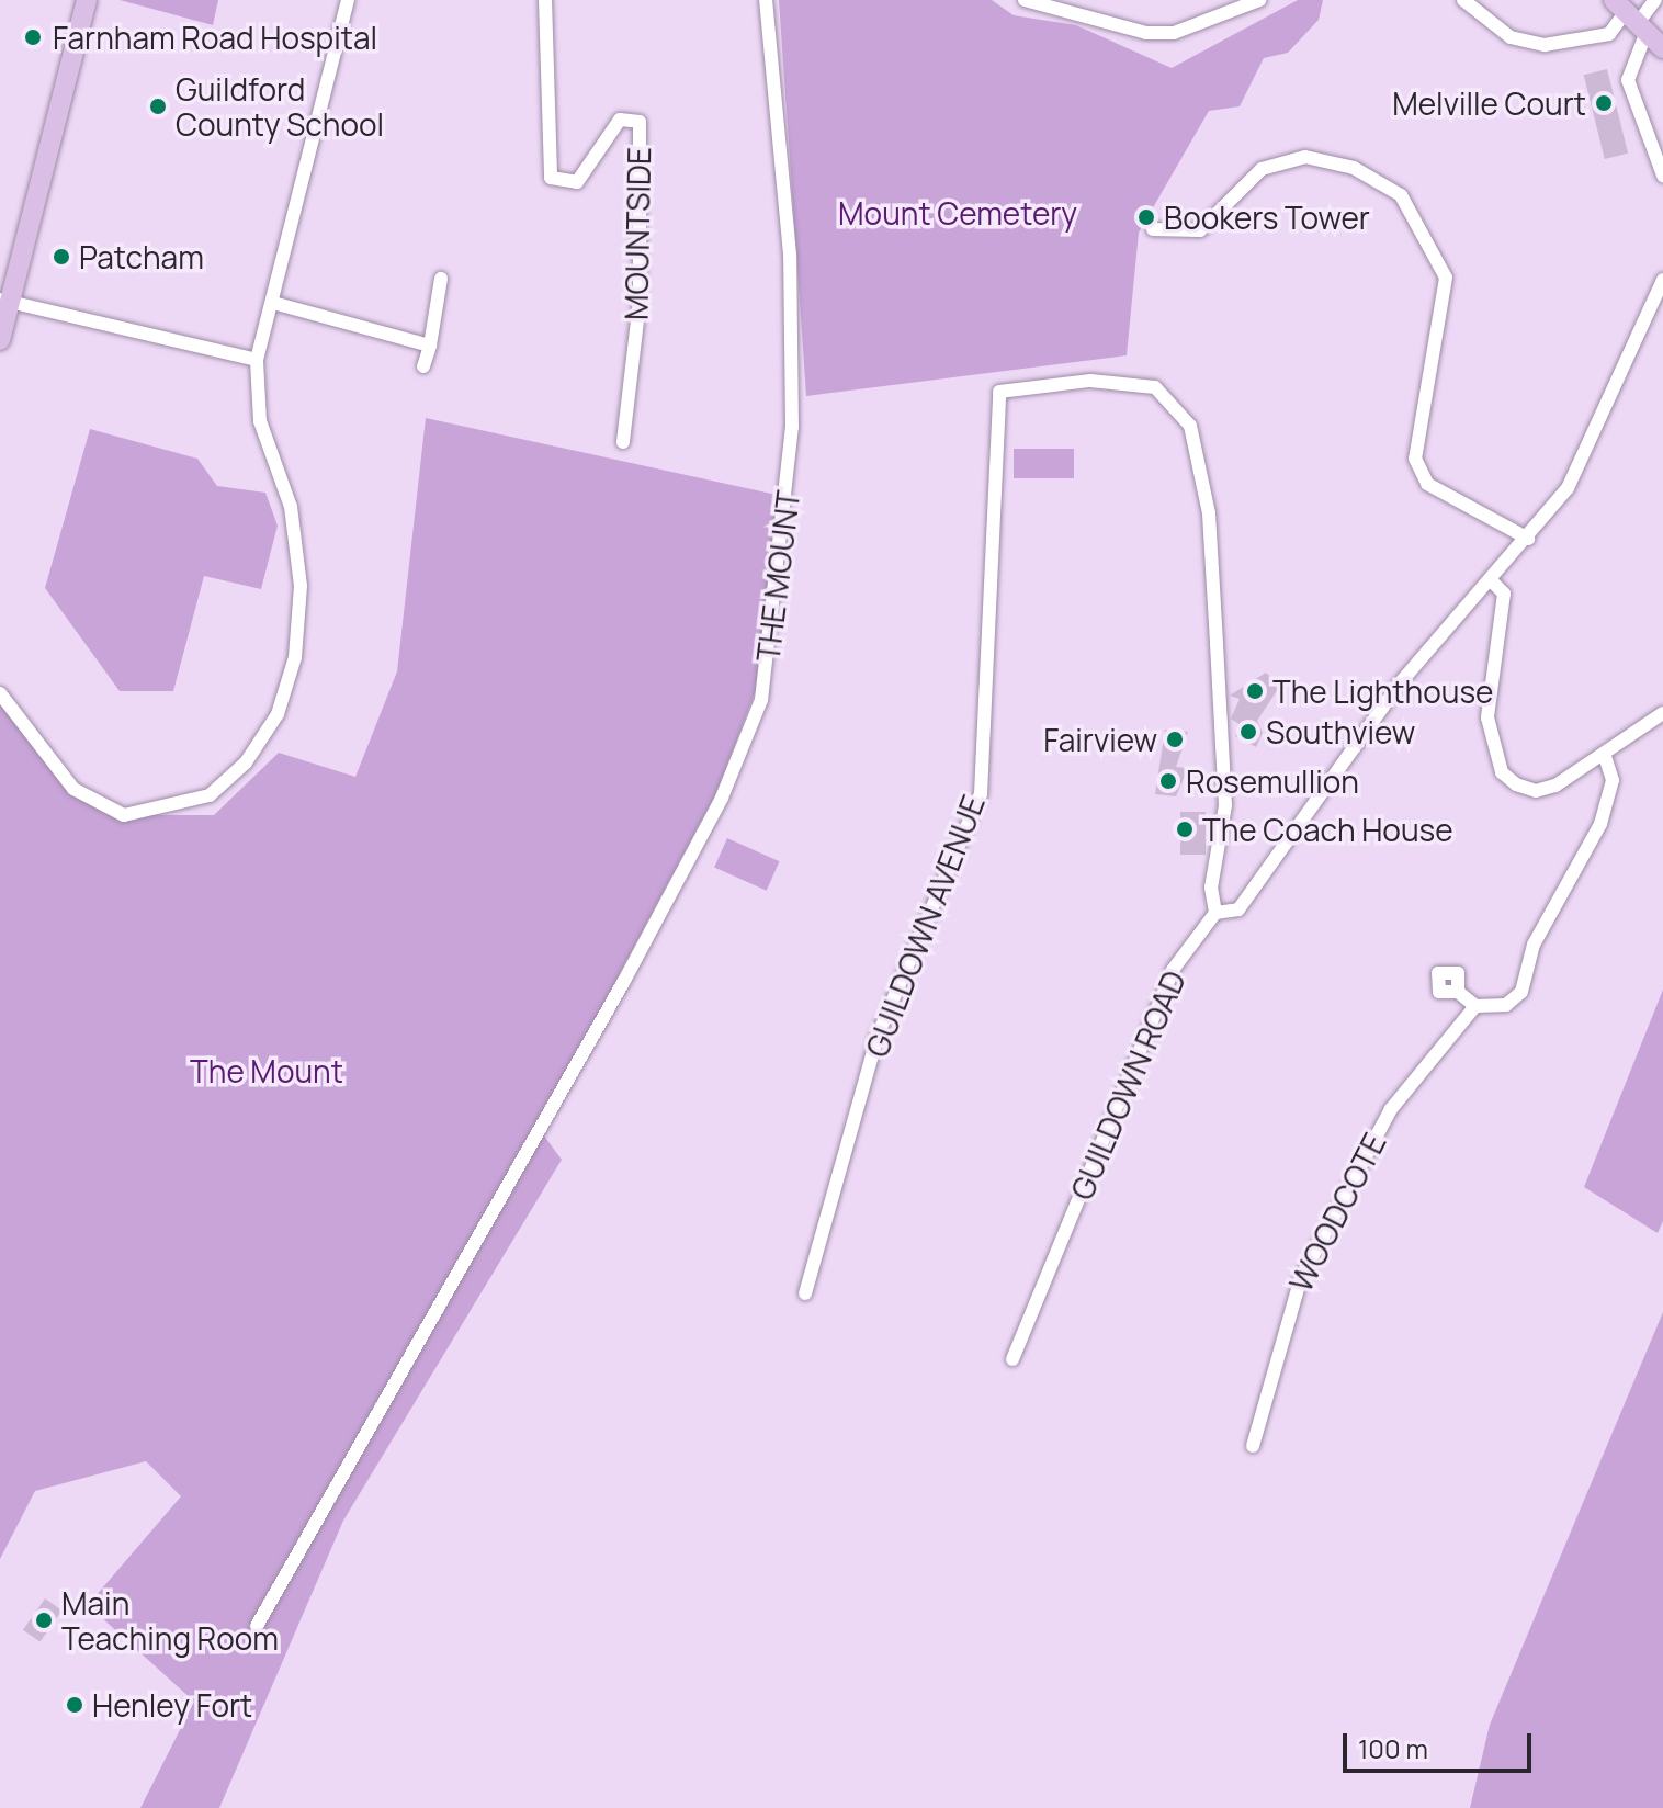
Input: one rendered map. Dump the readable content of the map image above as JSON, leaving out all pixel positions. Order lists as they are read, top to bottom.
{
  "streets": {
    "street": [
      "MOUNTSIDE",
      "THE MOUNT",
      "GUILDOWN AVENUE",
      "GUILDOWN ROAD",
      "WOODCOTE"
    ]
  },
  "crossings": [
    ["GUILDOWN AVENUE", "GUILDOWN ROAD"]
  ],
  "parks": ["Mount Cemetery", "The Mount"],
  "places": [
    "Farnham Road Hospital",
    "Melville Court",
    "Guildford County School",
    "Bookers Tower",
    "Patcham",
    "The Lighthouse",
    "Southview",
    "Fairview",
    "Rosemullion",
    "The Coach House",
    "Main Teaching Room",
    "Henley Fort"
  ],
  "scale_bar": "100 m"
}
